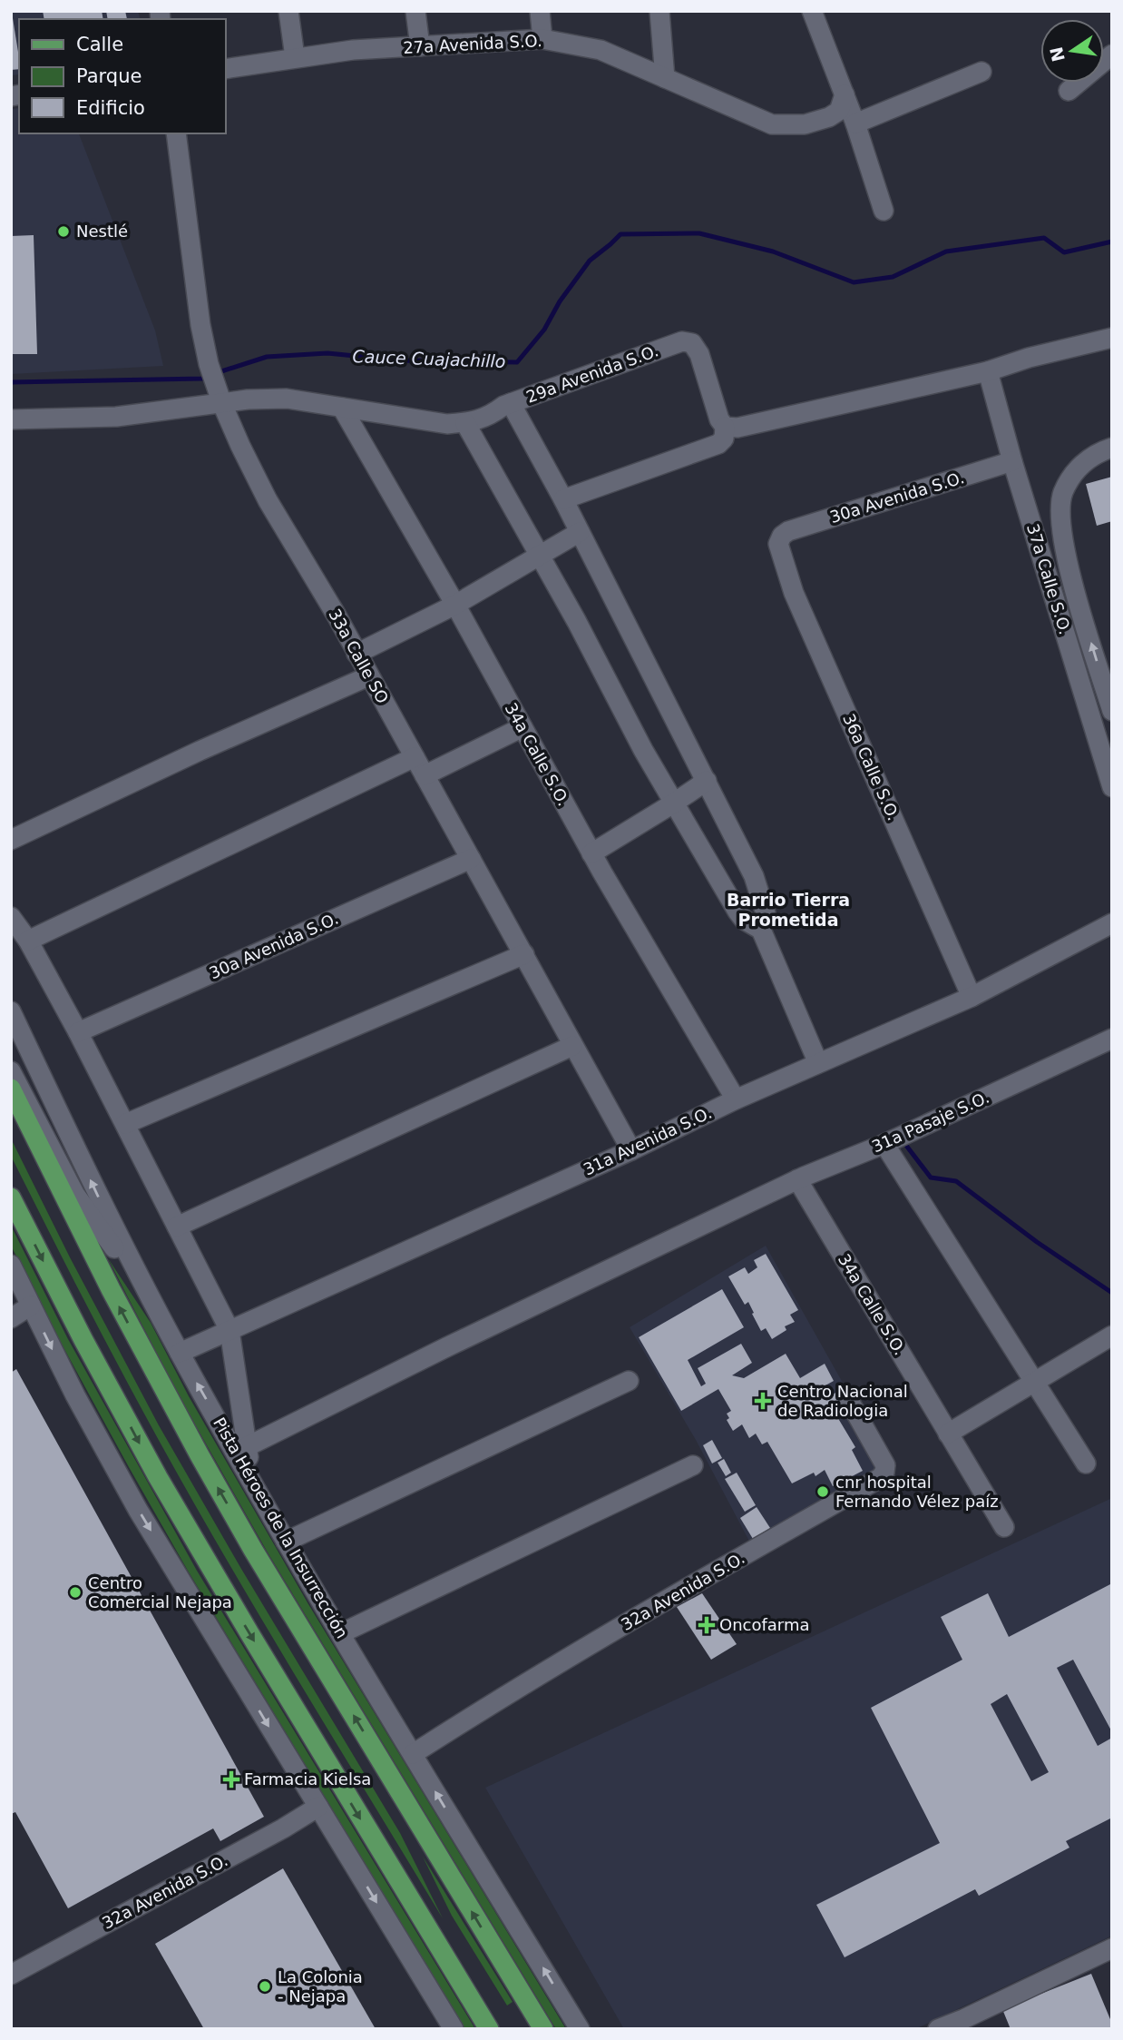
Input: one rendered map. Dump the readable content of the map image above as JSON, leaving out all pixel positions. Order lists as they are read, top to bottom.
{
  "streets": {
    "main road": ["Pista Héroes de la Insurrección"],
    "street": [
      "27a Avenida S.O.",
      "29a Avenida S.O.",
      "30a Avenida S.O.",
      "37a Calle S.O.",
      "33a Calle SO",
      "34a Calle S.O.",
      "36a Calle S.O.",
      "31a Pasaje S.O.",
      "31a Avenida S.O.",
      "32a Avenida S.O."
    ]
  },
  "crossings": [
    ["29a Avenida S.O.", "33a Calle SO"],
    ["29a Avenida S.O.", "34a Calle S.O."],
    ["30a Avenida S.O.", "37a Calle S.O."],
    ["30a Avenida S.O.", "33a Calle SO"],
    ["30a Avenida S.O.", "36a Calle S.O."],
    ["33a Calle SO", "31a Avenida S.O."],
    ["34a Calle S.O.", "31a Pasaje S.O."],
    ["34a Calle S.O.", "31a Avenida S.O."],
    ["36a Calle S.O.", "31a Avenida S.O."],
    ["31a Avenida S.O.", "Pista Héroes de la Insurrección"],
    ["Pista Héroes de la Insurrección", "32a Avenida S.O."]
  ],
  "districts": ["Barrio Tierra Prometida"],
  "water": ["Cauce Cuajachillo"],
  "places": {
    "other": [
      "Nestlé",
      "cnr hospital Fernando Vélez paíz",
      "Centro Comercial Nejapa",
      "La Colonia - Nejapa"
    ],
    "health": ["Centro Nacional de Radiologia", "Oncofarma", "Farmacia Kielsa"]
  },
  "legend": ["Calle", "Parque", "Edificio"],
  "north": "left"
}
